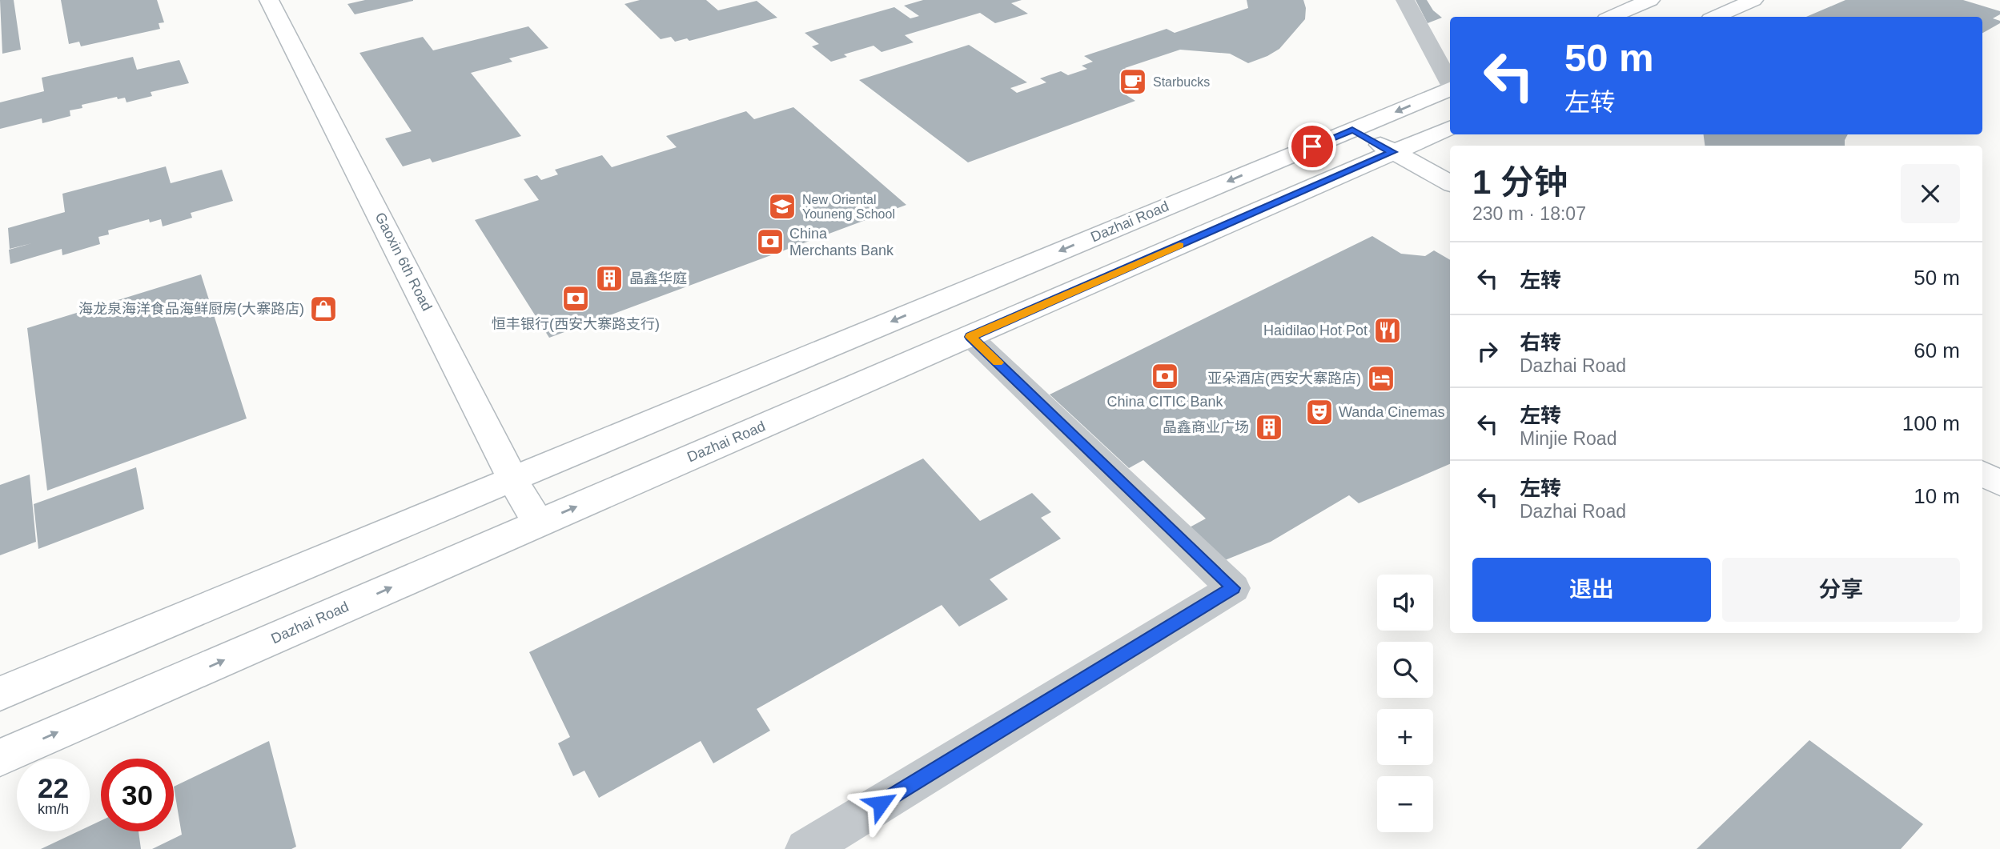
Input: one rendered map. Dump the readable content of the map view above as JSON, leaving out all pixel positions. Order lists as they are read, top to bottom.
{
  "streets": {
    "main road": ["Dazhai Road", "Gaoxin 6th Road"]
  },
  "crossings": [
    ["Dazhai Road", "Gaoxin 6th Road"]
  ],
  "places": {
    "cafe": ["Starbucks"],
    "school or university": ["New Oriental Youneng School"],
    "bank": ["China Merchants Bank", "恒丰银行(西安大寨路支行)", "China CITIC Bank"],
    "building": ["晶鑫华庭", "晶鑫商业广场"],
    "shop": ["海龙泉海洋食品海鲜厨房(大寨路店)"],
    "restaurant": ["Haidilao Hot Pot"],
    "hotel": ["亚朵酒店(西安大寨路店)"],
    "theatre": ["Wanda Cinemas"]
  },
  "page": {
    "turn": ["50 m", "左转"],
    "heading": ["1 分钟", "230 m · 18:07"],
    "list": [
      {
        "name": "左转",
        "value": "50 m"
      },
      {
        "name": "右转",
        "note": "Dazhai Road",
        "value": "60 m"
      },
      {
        "name": "左转",
        "note": "Minjie Road",
        "value": "100 m"
      },
      {
        "name": "左转",
        "note": "Dazhai Road",
        "value": "10 m"
      }
    ],
    "buttons": ["退出", "分享"],
    "map_buttons": ["+", "−"],
    "speed": "22 km/h",
    "limit": "30"
  }
}
